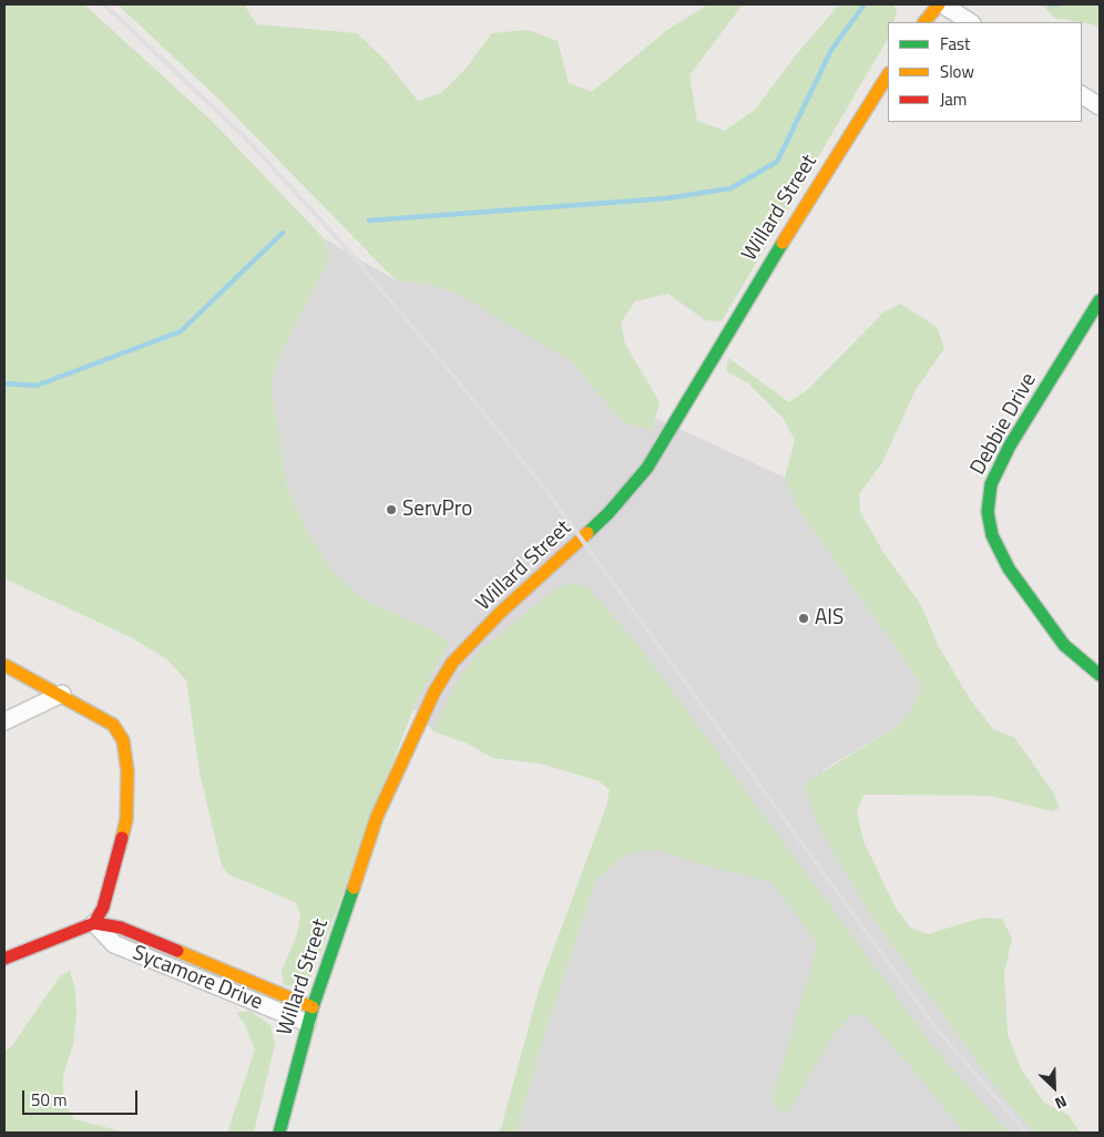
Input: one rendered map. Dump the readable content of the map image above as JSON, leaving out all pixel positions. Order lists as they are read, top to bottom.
{
  "streets": {
    "street": ["Willard Street", "Debbie Drive", "Sycamore Drive"]
  },
  "crossings": [
    ["Willard Street", "Sycamore Drive"]
  ],
  "places": ["ServPro", "AIS"],
  "legend": ["Fast", "Slow", "Jam"],
  "scale_bar": "50 m",
  "north": "bottom right"
}
